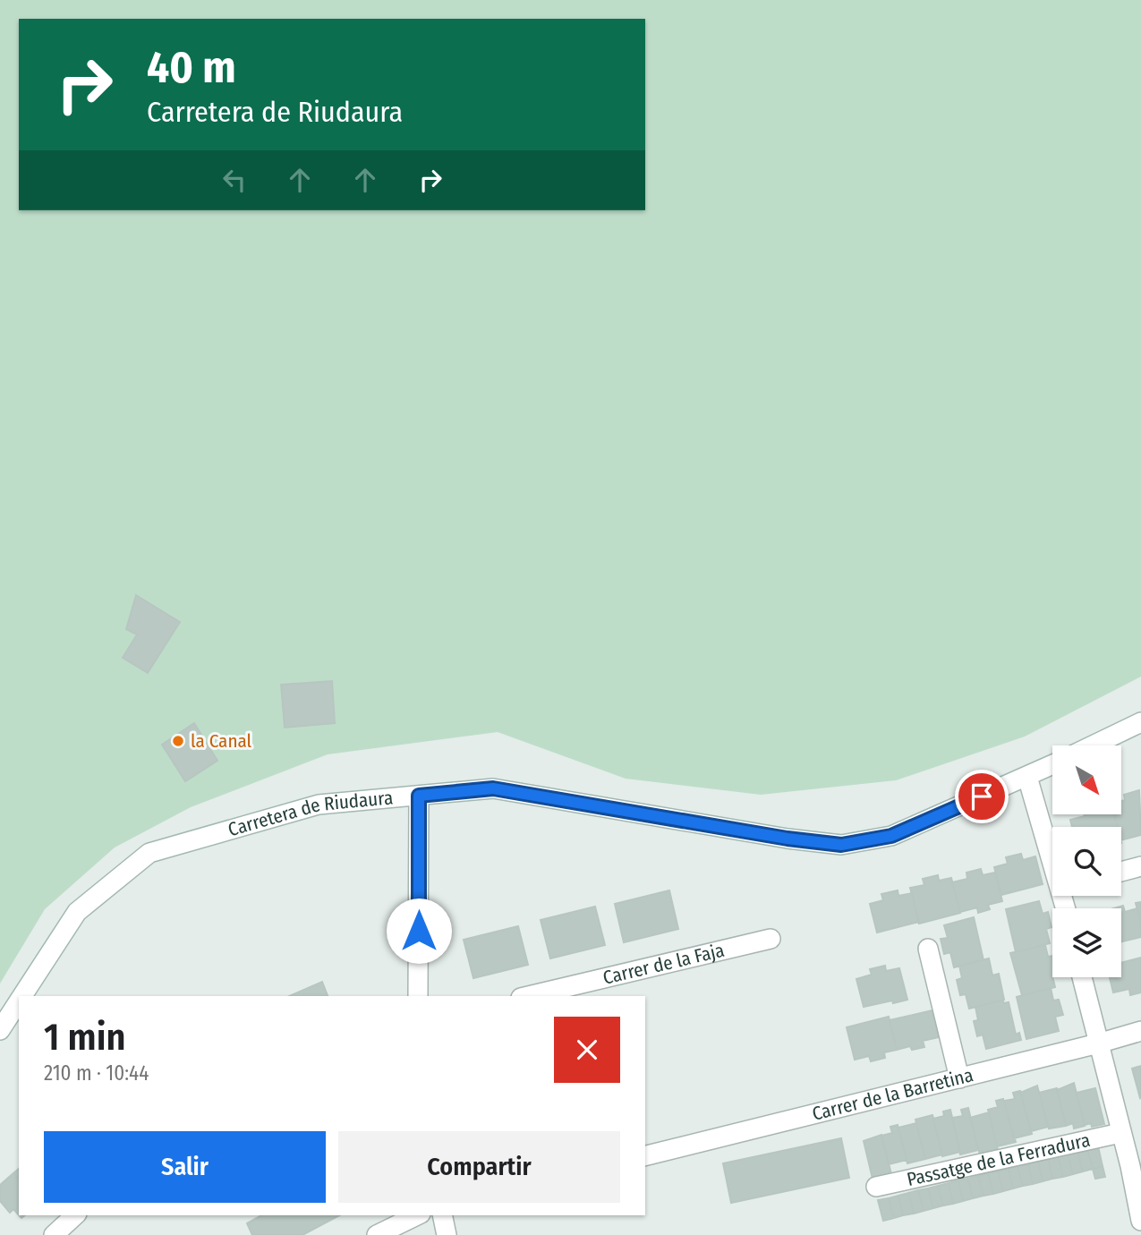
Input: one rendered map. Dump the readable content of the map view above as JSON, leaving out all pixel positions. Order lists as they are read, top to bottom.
{
  "streets": {
    "street": [
      "Carretera de Riudaura",
      "Carrer de la Faja",
      "Carrer de la Barretina",
      "Passatge de la Ferradura"
    ]
  },
  "places": ["la Canal"],
  "north": "bottom right",
  "page": {
    "turn": ["40 m", "Carretera de Riudaura"],
    "heading": ["1 min", "210 m · 10:44"],
    "buttons": ["Salir", "Compartir"]
  }
}
